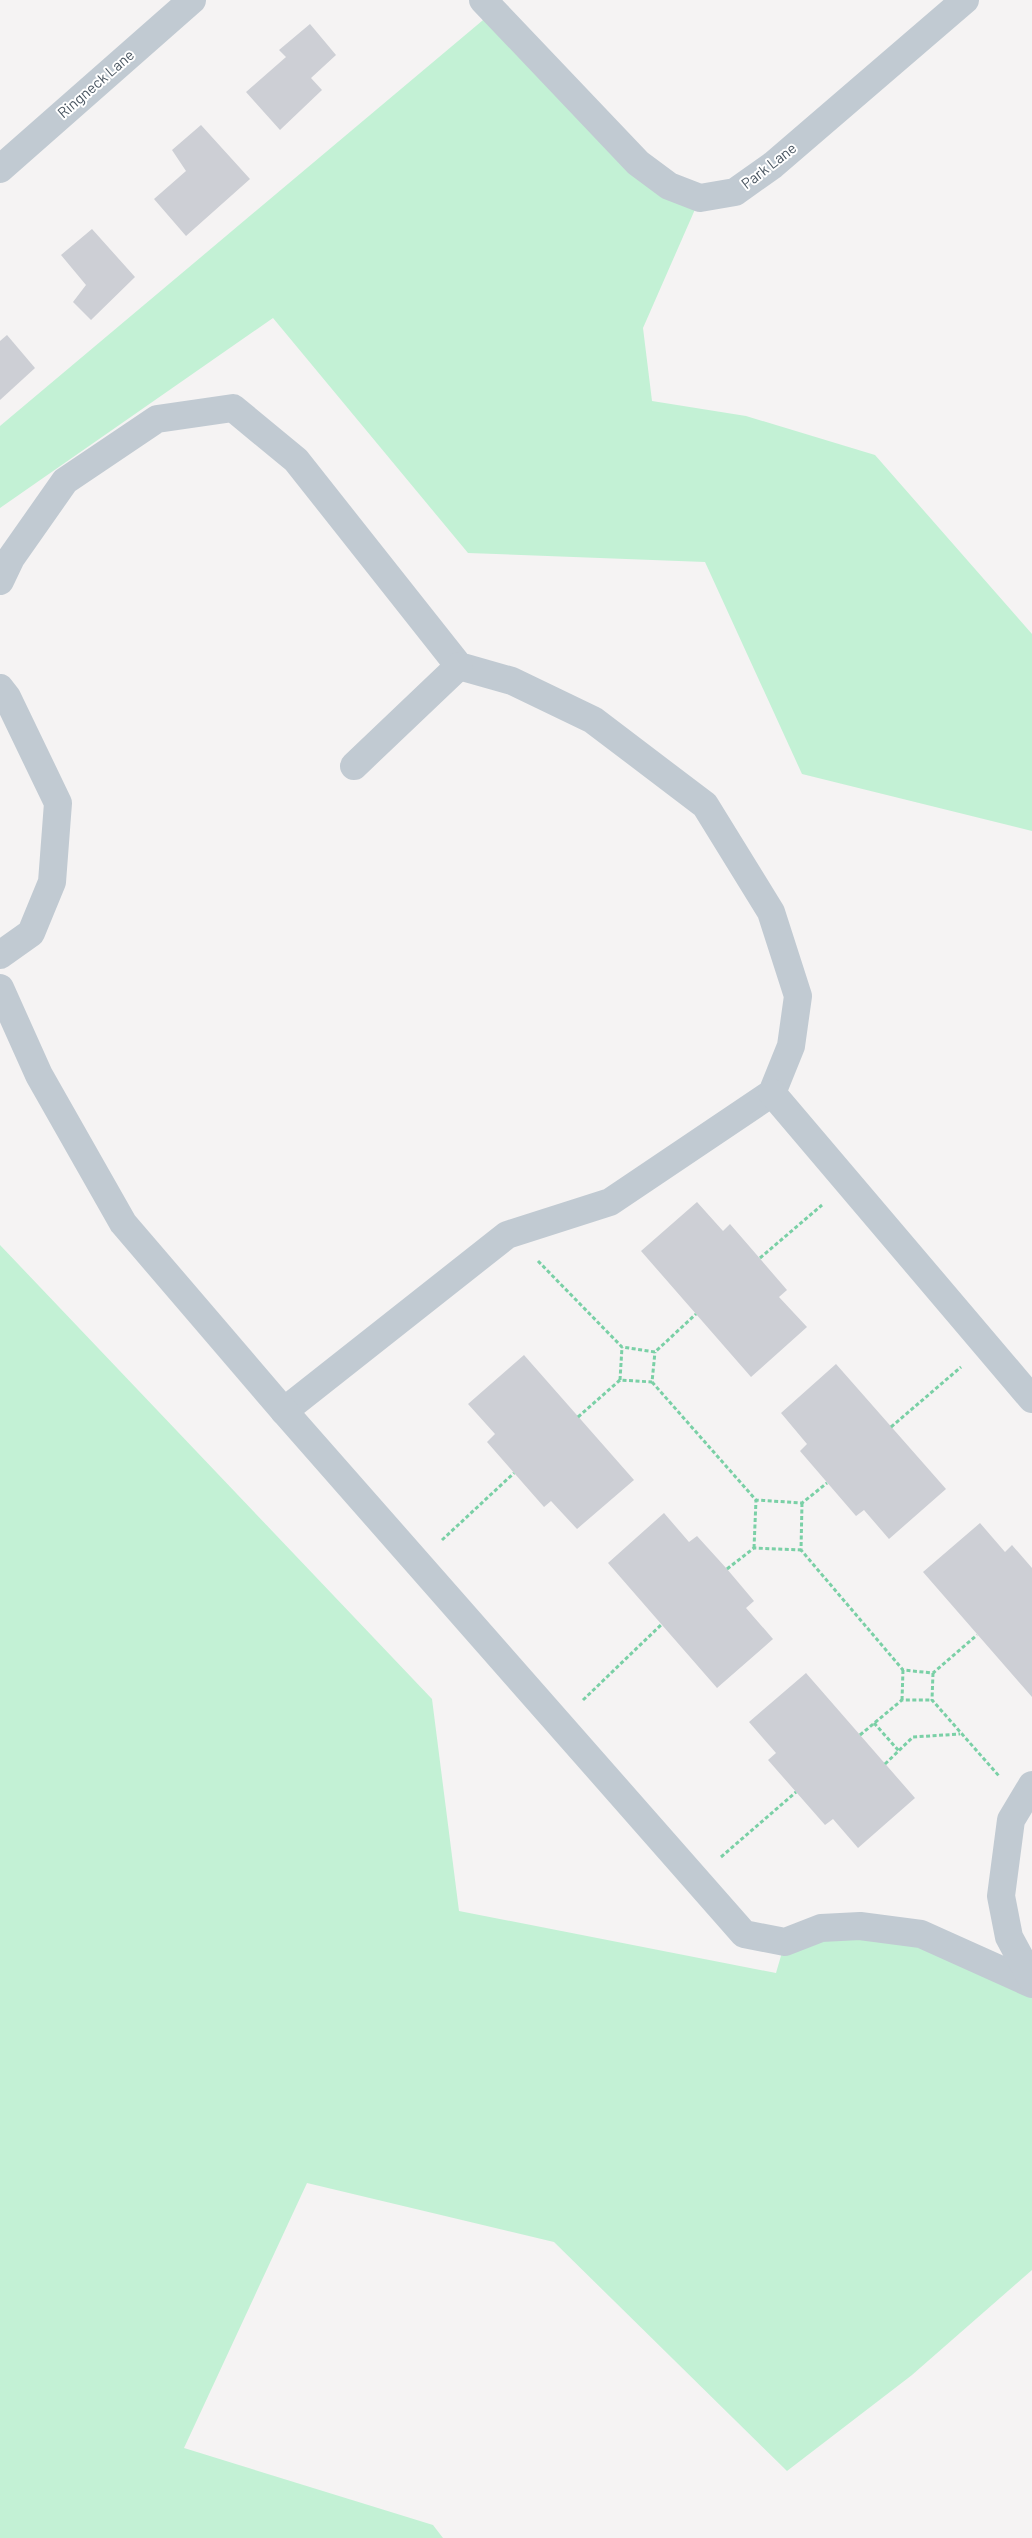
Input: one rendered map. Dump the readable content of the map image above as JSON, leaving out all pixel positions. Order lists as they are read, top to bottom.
{
  "streets": {
    "street": ["Ringneck Lane", "Park Lane"]
  }
}
